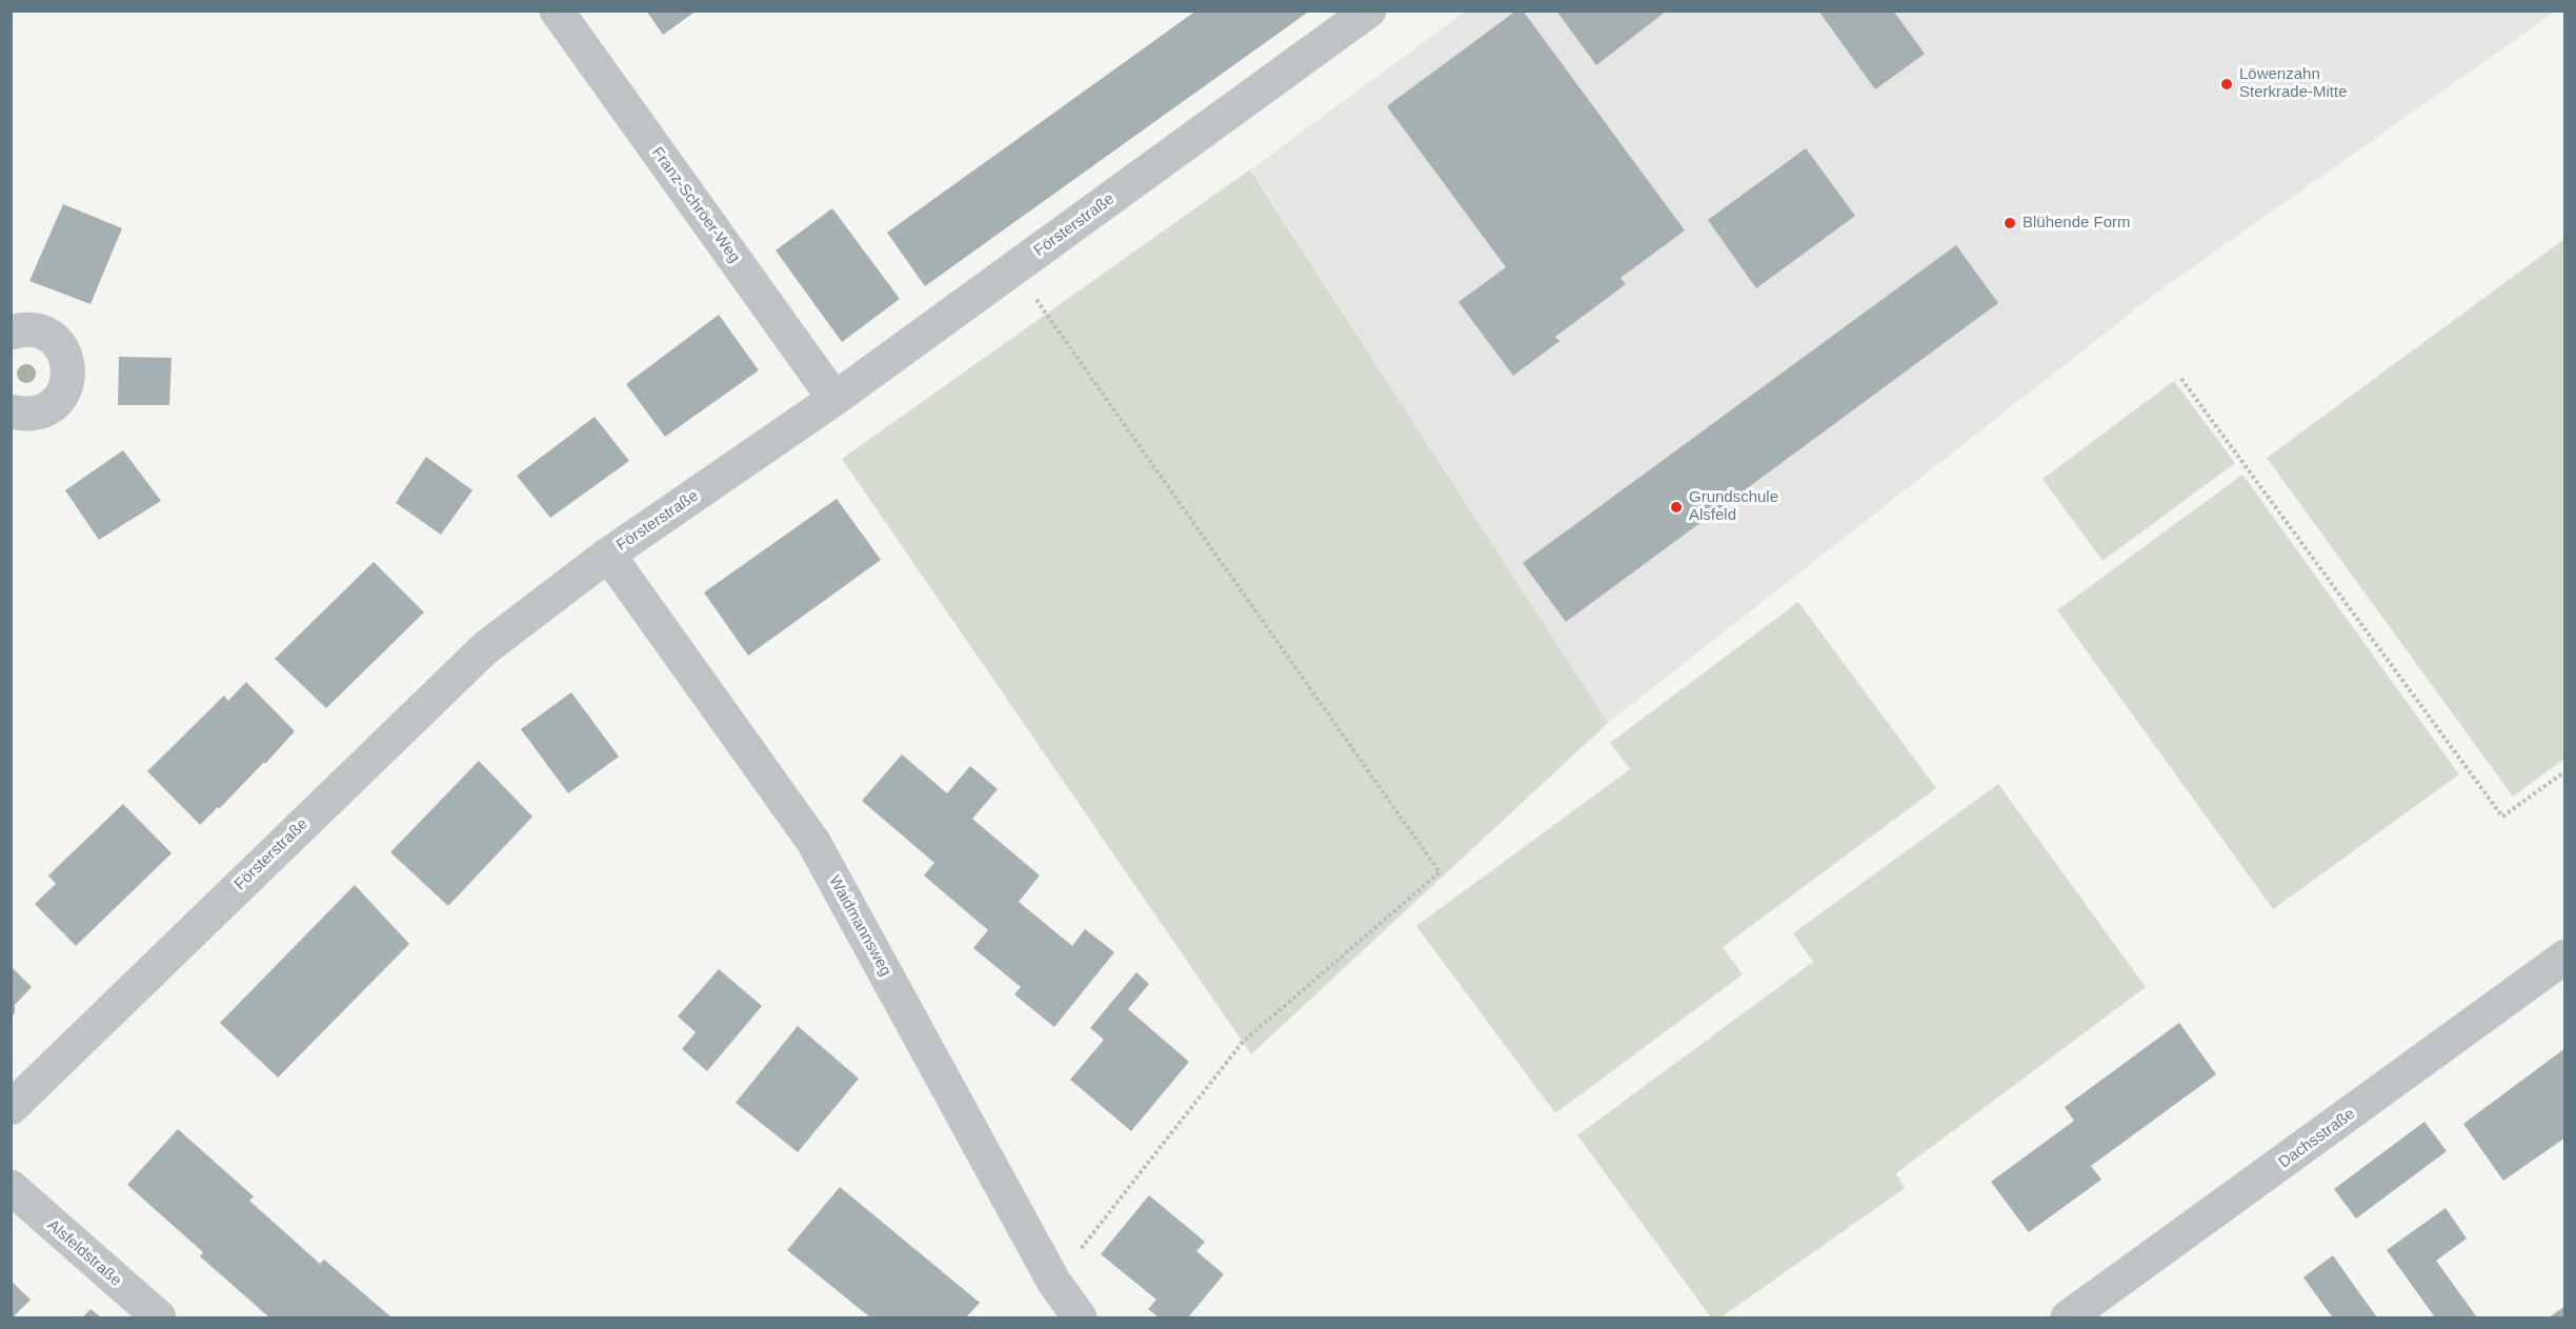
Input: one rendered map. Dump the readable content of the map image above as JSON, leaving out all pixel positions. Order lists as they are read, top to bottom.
{
  "streets": {
    "street": [
      "Franz-Schröer-Weg",
      "Försterstraße",
      "Waidmannsweg",
      "Dachsstraße",
      "Alsfeldstraße"
    ]
  },
  "crossings": [
    ["Franz-Schröer-Weg", "Försterstraße"],
    ["Försterstraße", "Waidmannsweg"]
  ],
  "places": ["Löwenzahn Sterkrade-Mitte", "Blühende Form", "Grundschule Alsfeld"]
}
